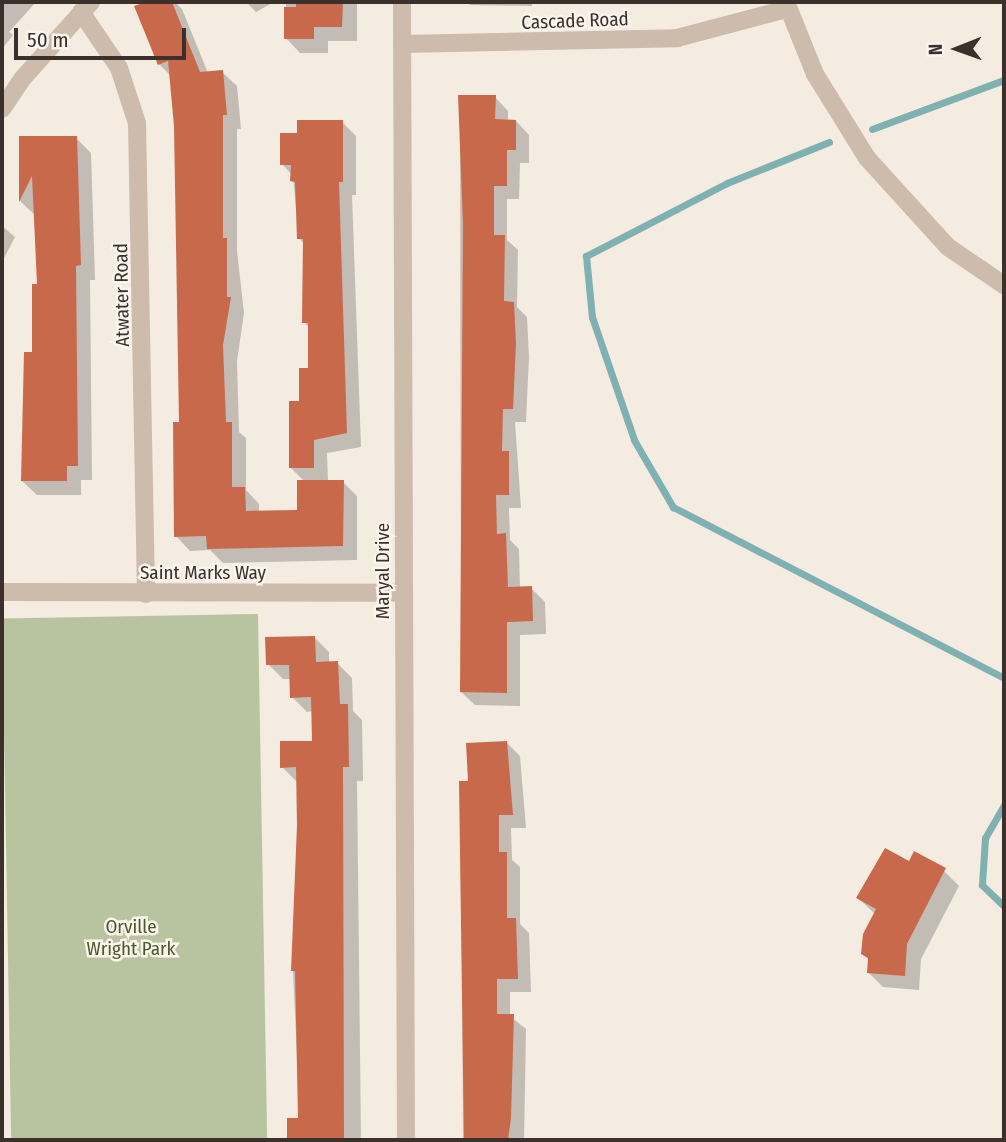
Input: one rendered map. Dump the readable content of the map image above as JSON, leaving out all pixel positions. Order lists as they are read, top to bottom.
{
  "streets": {
    "street": [
      "Cascade Road",
      "Atwater Road",
      "Maryal Drive",
      "Saint Marks Way"
    ]
  },
  "crossings": [
    ["Cascade Road", "Maryal Drive"],
    ["Atwater Road", "Saint Marks Way"],
    ["Maryal Drive", "Saint Marks Way"]
  ],
  "parks": ["Orville Wright Park"],
  "scale_bar": "50 m",
  "north": "left"
}
